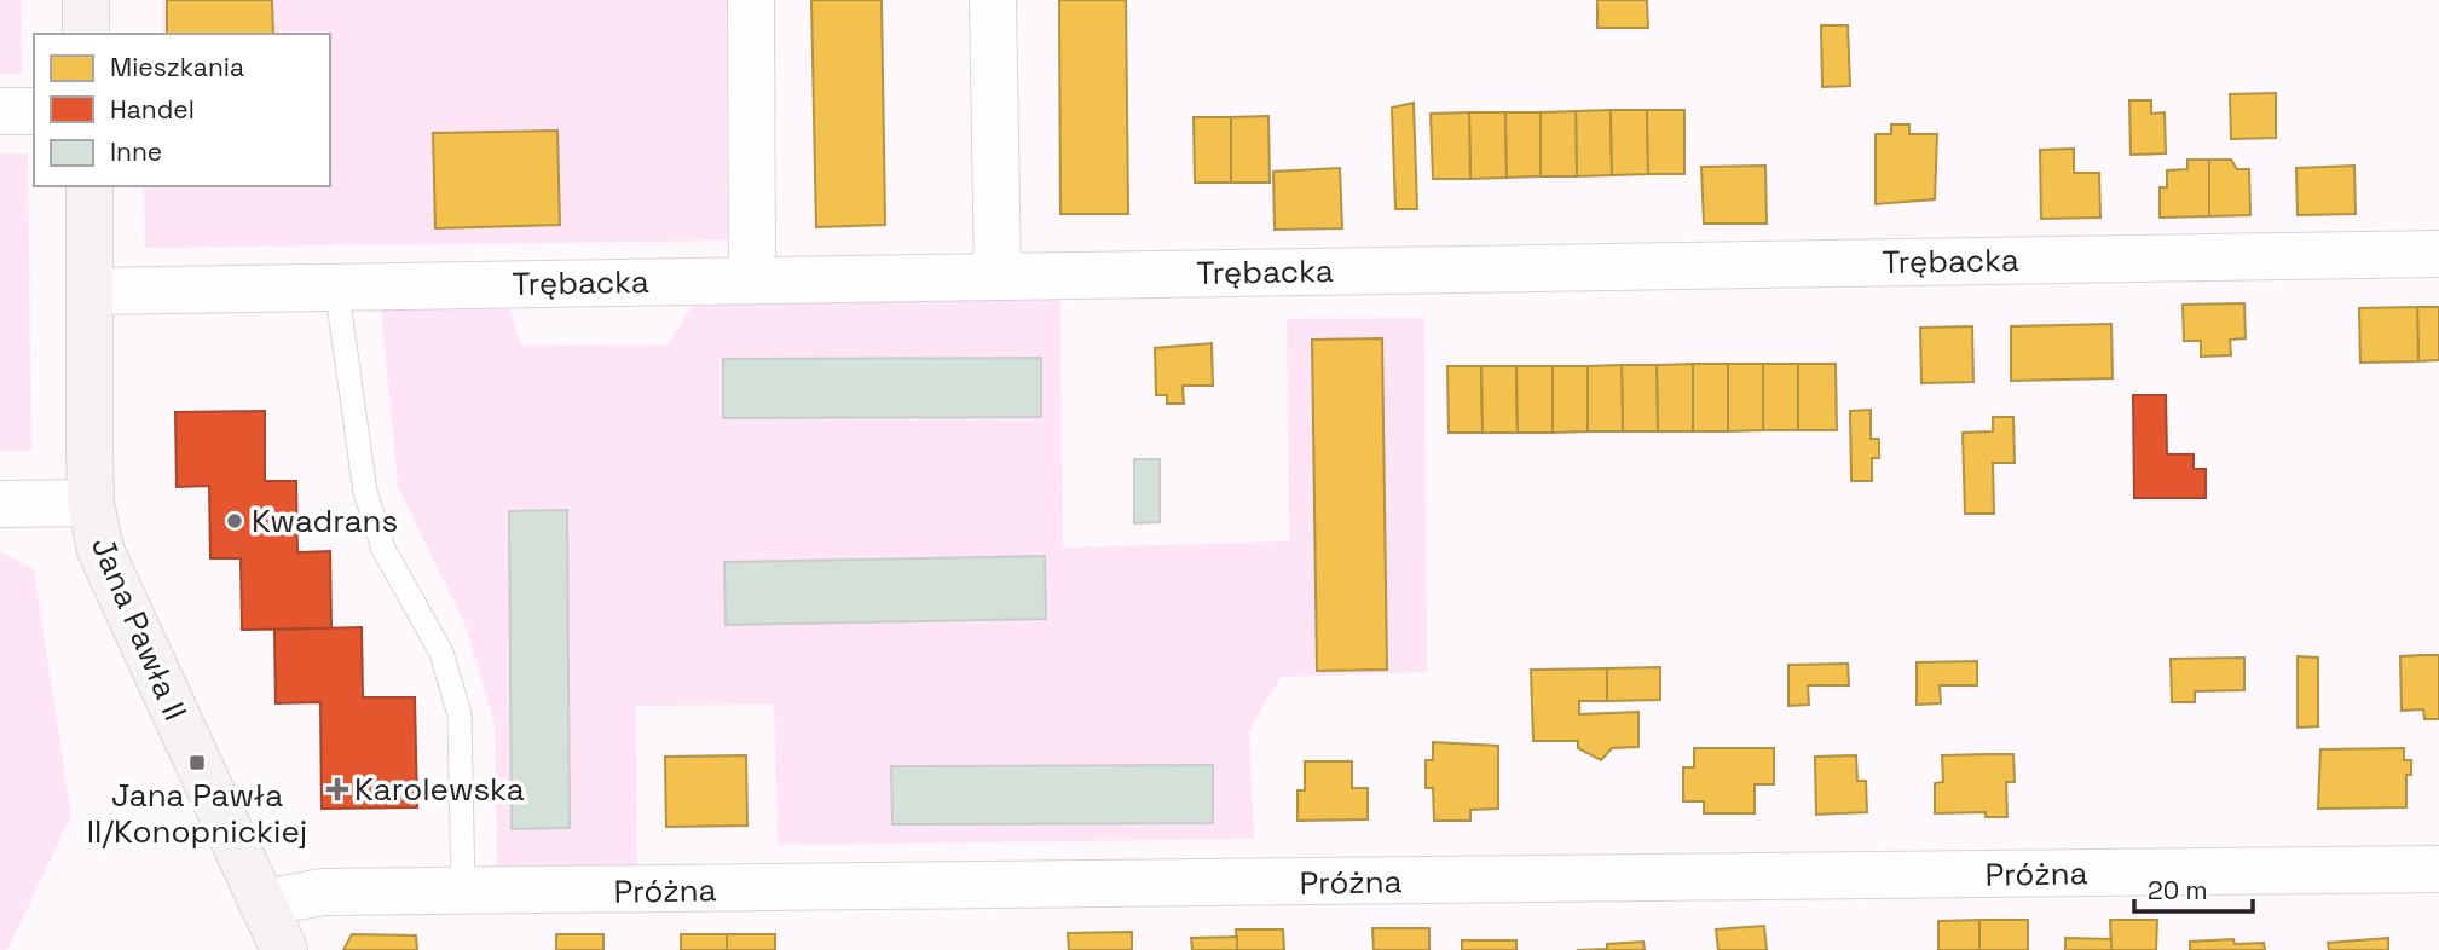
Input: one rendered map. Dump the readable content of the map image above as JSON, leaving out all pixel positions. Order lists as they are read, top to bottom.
{
  "streets": {
    "street": ["Trębacka", "Jana Pawła II", "Próżna"]
  },
  "crossings": [
    ["Trębacka", "Jana Pawła II"],
    ["Jana Pawła II", "Próżna"]
  ],
  "places": {
    "other": ["Kwadrans"],
    "transit": ["Jana Pawła II/Konopnickiej"],
    "health": ["Karolewska"]
  },
  "legend": ["Mieszkania", "Handel", "Inne"],
  "scale_bar": "20 m"
}
